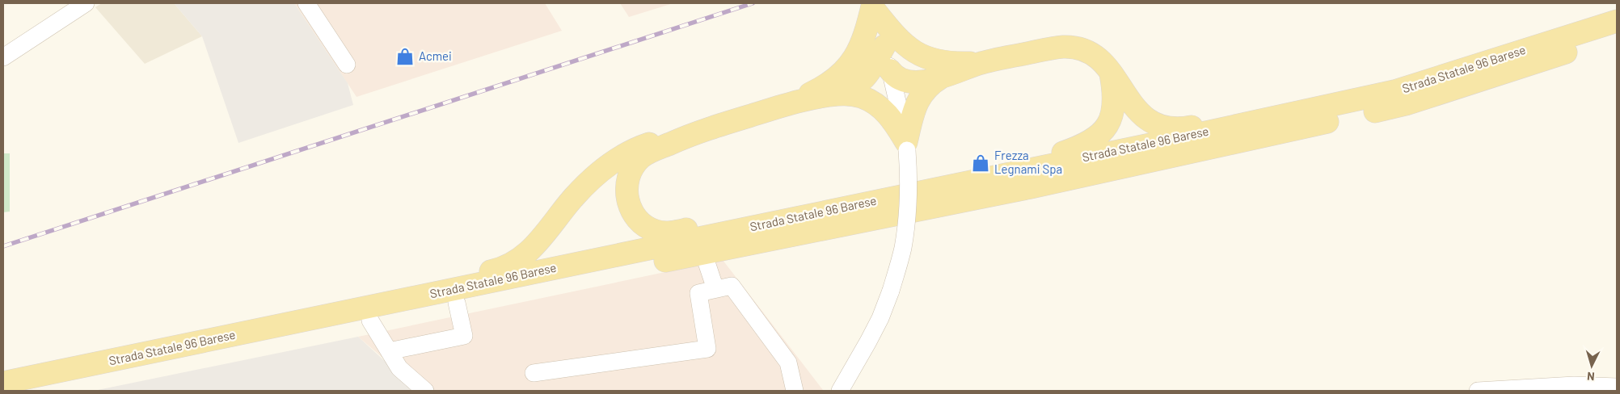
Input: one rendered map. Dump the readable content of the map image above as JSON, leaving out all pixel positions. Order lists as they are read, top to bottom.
{
  "streets": {
    "main road": ["Strada Statale 96 Barese"]
  },
  "places": {
    "shop": ["Acmei", "Frezza Legnami Spa"]
  },
  "north": "bottom"
}
